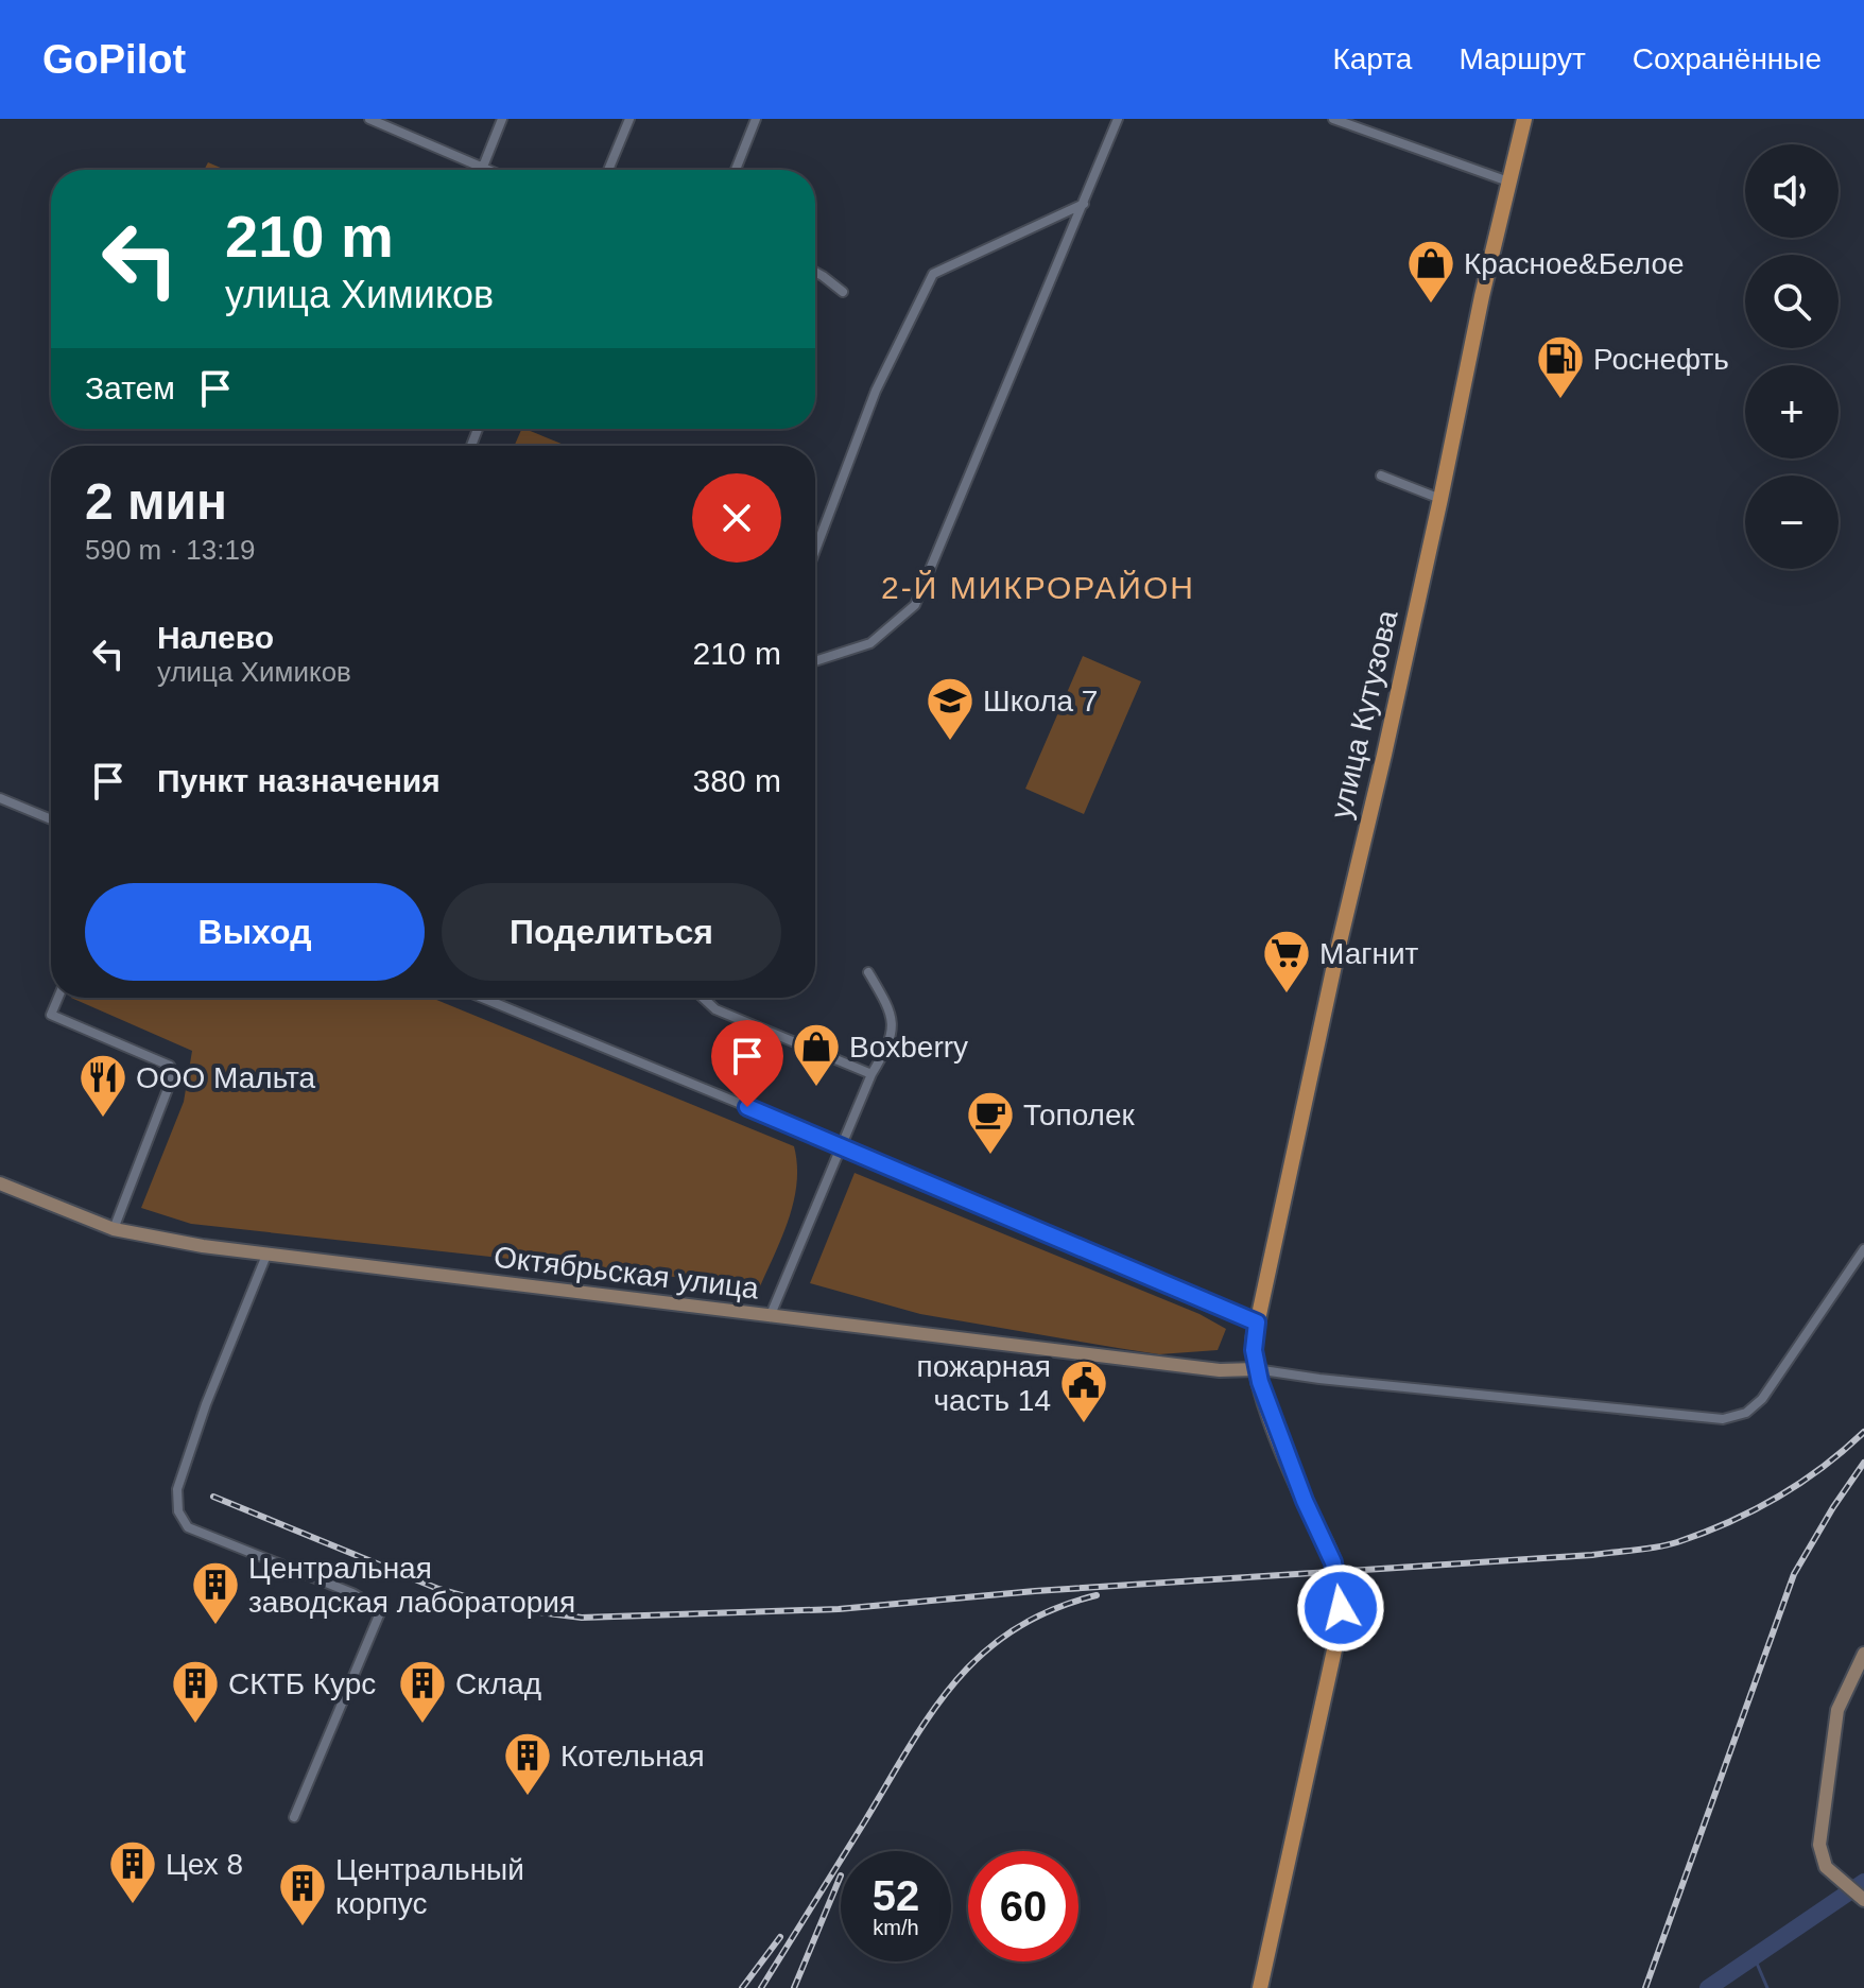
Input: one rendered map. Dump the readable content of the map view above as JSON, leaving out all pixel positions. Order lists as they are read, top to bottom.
{
  "streets": {
    "main road": ["улица Кутузова", "Октябрьская улица"]
  },
  "crossings": [
    ["улица Кутузова", "Октябрьская улица"]
  ],
  "districts": ["2-Й МИКРОРАЙОН"],
  "places": {
    "shop": ["Красное&Белое", "Boxberry"],
    "fuel station": ["Роснефть"],
    "school or university": ["Школа 7"],
    "supermarket": ["Магнит"],
    "restaurant": ["ООО Мальта"],
    "cafe": ["Тополек"],
    "public building": ["пожарная часть 14"],
    "building": [
      "Центральная заводская лаборатория",
      "СКТБ Курс",
      "Склад",
      "Котельная",
      "Цех 8",
      "Центральный корпус"
    ]
  },
  "page": {
    "header": "GoPilot",
    "nav": ["Карта", "Маршрут", "Сохранённые"],
    "map_buttons": ["+", "−"],
    "turn": ["210 m", "улица Химиков"],
    "then": "Затем",
    "heading": ["2 мин", "590 m · 13:19"],
    "list": [
      {
        "name": "Налево",
        "note": "улица Химиков",
        "value": "210 m"
      },
      {
        "name": "Пункт назначения",
        "value": "380 m"
      }
    ],
    "buttons": ["Выход", "Поделиться"],
    "speed": "52 km/h",
    "limit": "60"
  }
}
